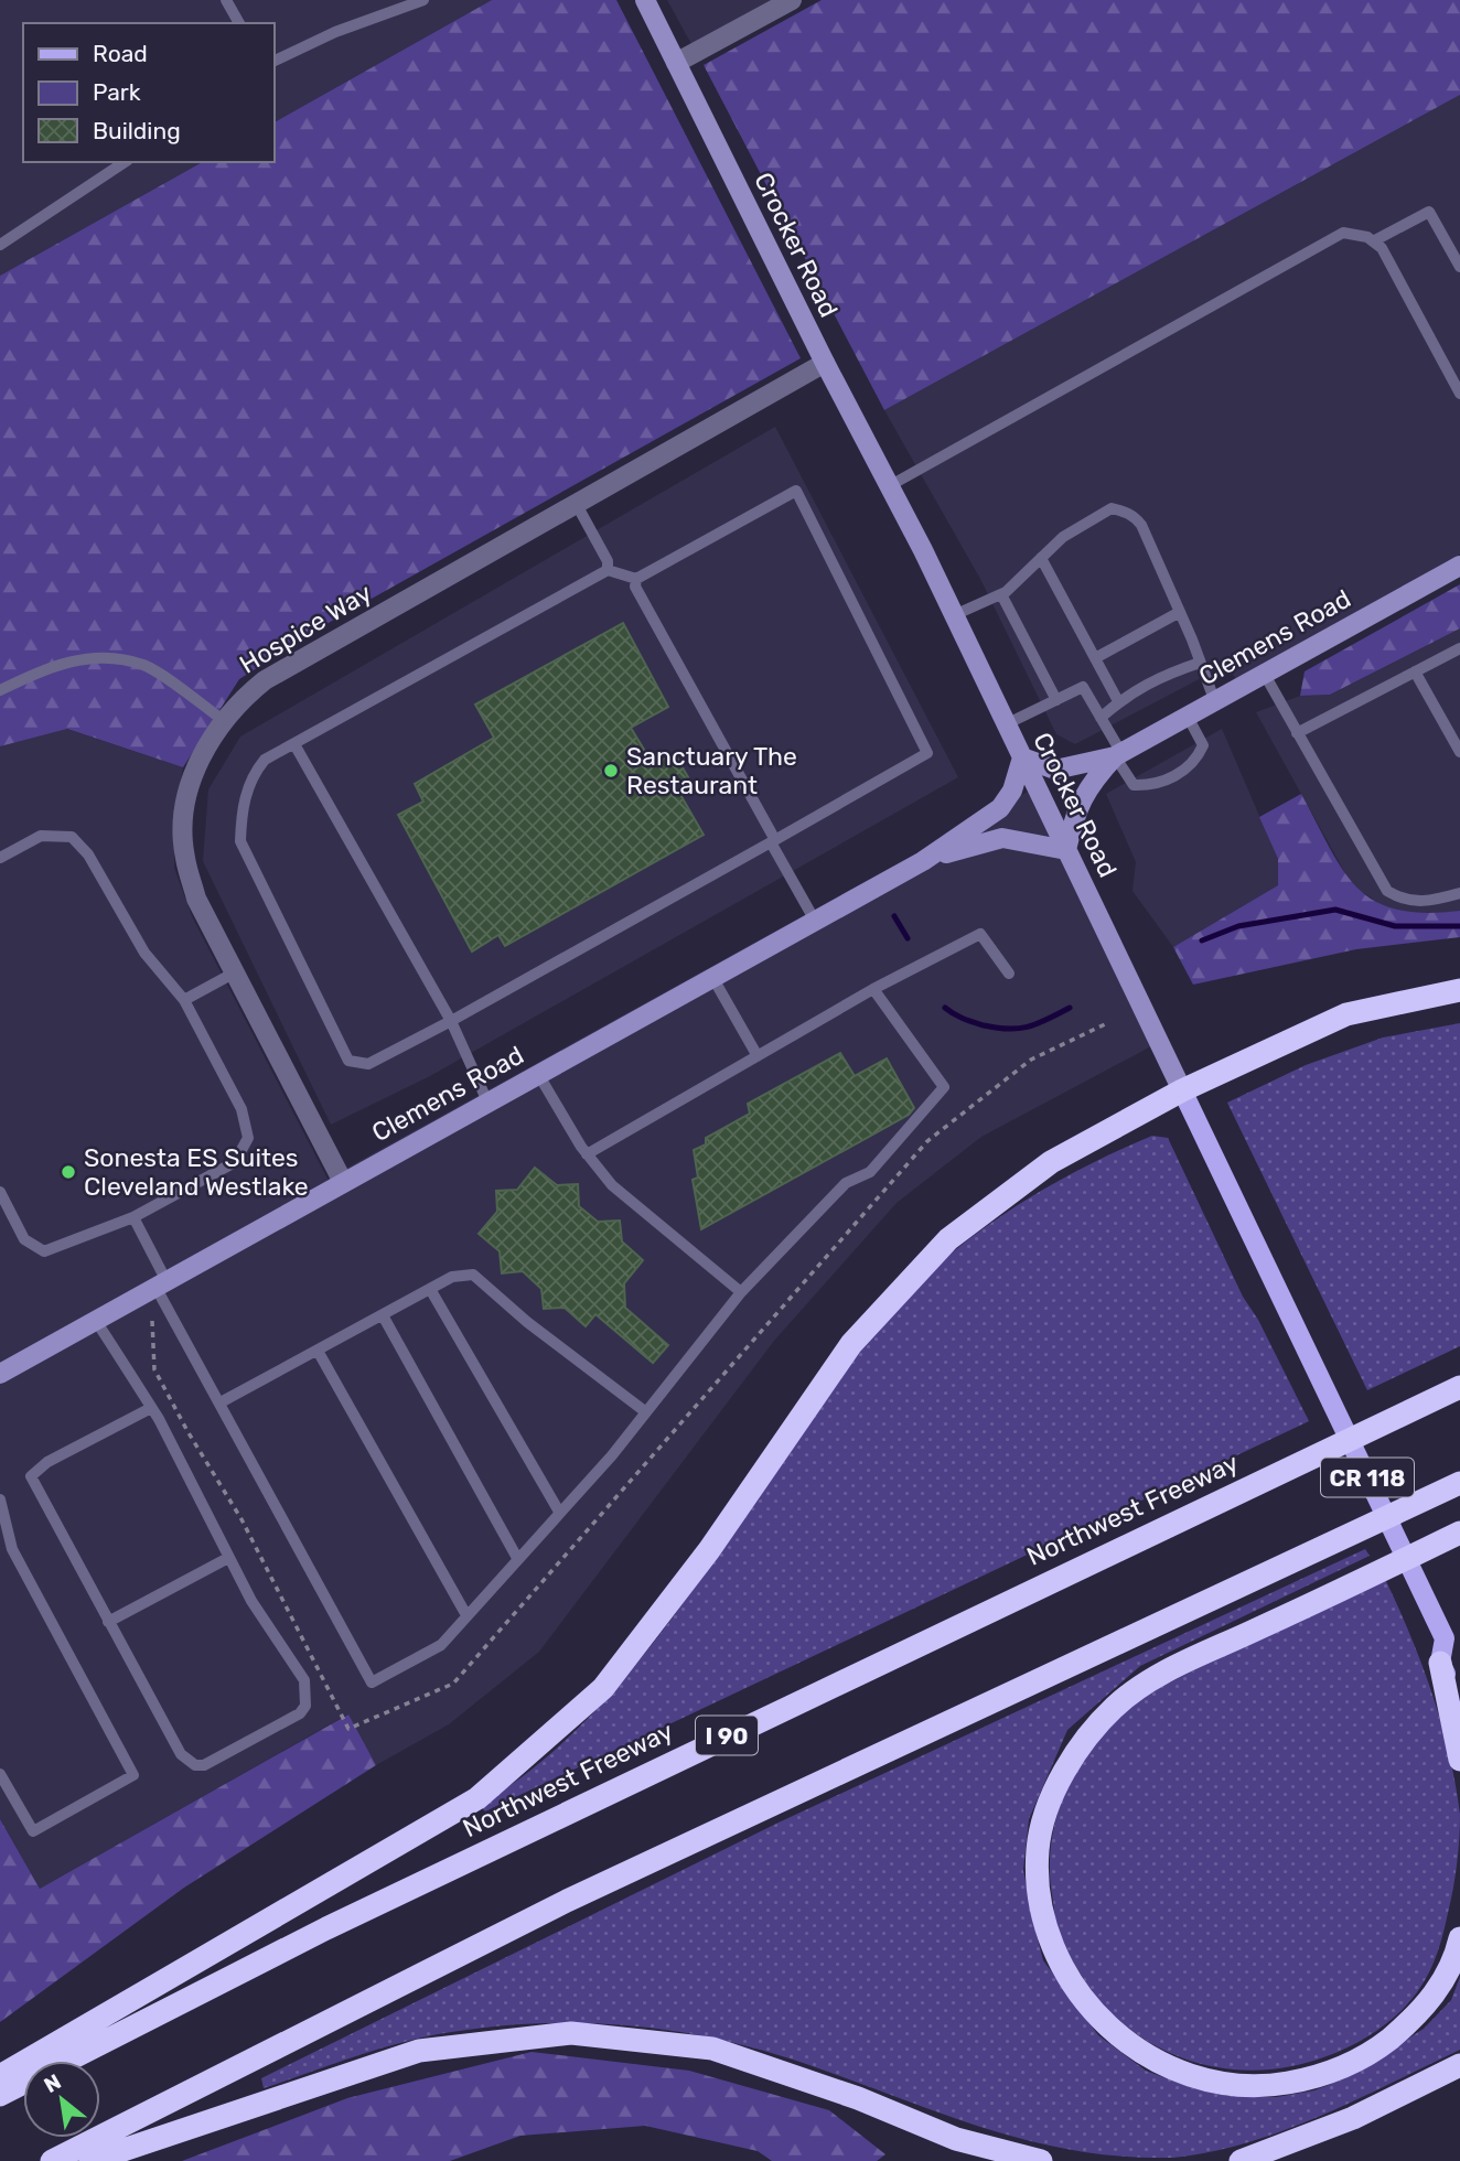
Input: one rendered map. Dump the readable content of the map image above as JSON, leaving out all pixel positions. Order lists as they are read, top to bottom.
{
  "streets": {
    "highway": ["Northwest Freeway", "I 90"],
    "main road": ["Crocker Road", "CR 118"],
    "street": ["Hospice Way", "Clemens Road"]
  },
  "crossings": [
    ["Crocker Road", "Hospice Way"],
    ["Crocker Road", "Clemens Road"],
    ["Hospice Way", "Clemens Road"]
  ],
  "places": ["Sanctuary The Restaurant", "Sonesta ES Suites Cleveland Westlake"],
  "legend": ["Road", "Park", "Building"],
  "north": "top left"
}
